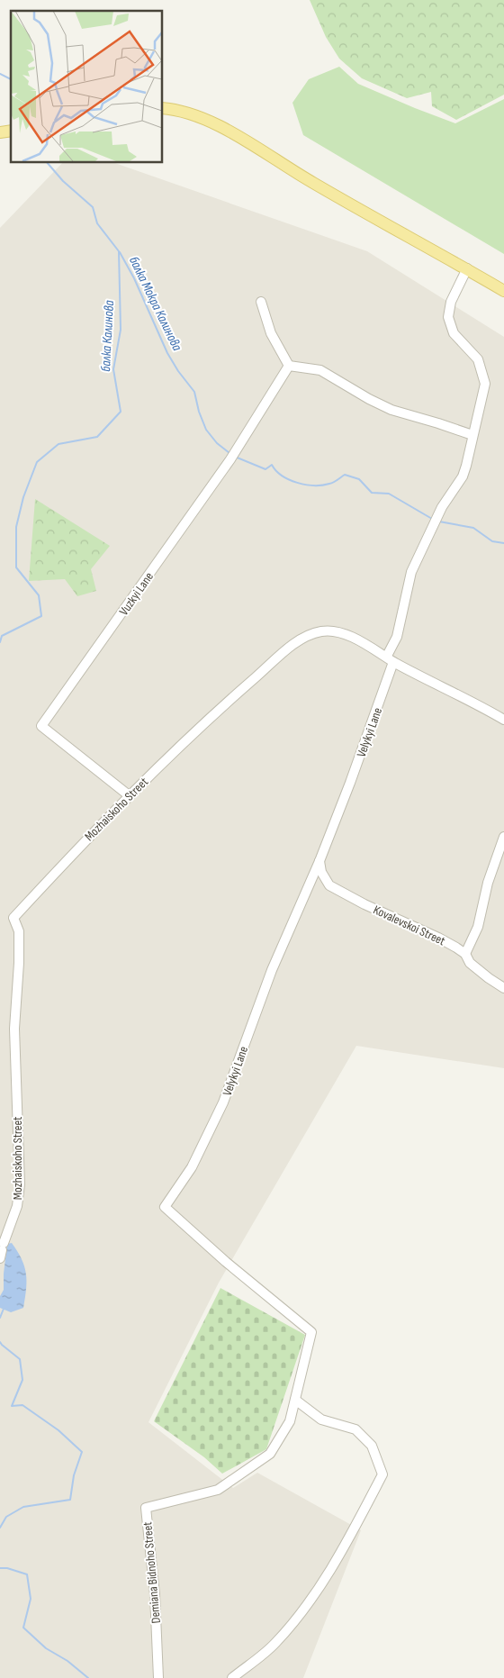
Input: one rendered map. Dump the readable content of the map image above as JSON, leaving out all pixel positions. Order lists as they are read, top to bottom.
{
  "streets": {
    "street": [
      "Vuzkyi Lane",
      "Velykyi Lane",
      "Mozhaiskoho Street",
      "Kovalevskoi Street",
      "Demiana Bidnoho Street"
    ]
  },
  "crossings": [
    ["Vuzkyi Lane", "Mozhaiskoho Street"],
    ["Velykyi Lane", "Mozhaiskoho Street"],
    ["Velykyi Lane", "Kovalevskoi Street"],
    ["Velykyi Lane", "Demiana Bidnoho Street"]
  ],
  "water": ["балка Мокра Калинова", "балка Калинова"]
}
